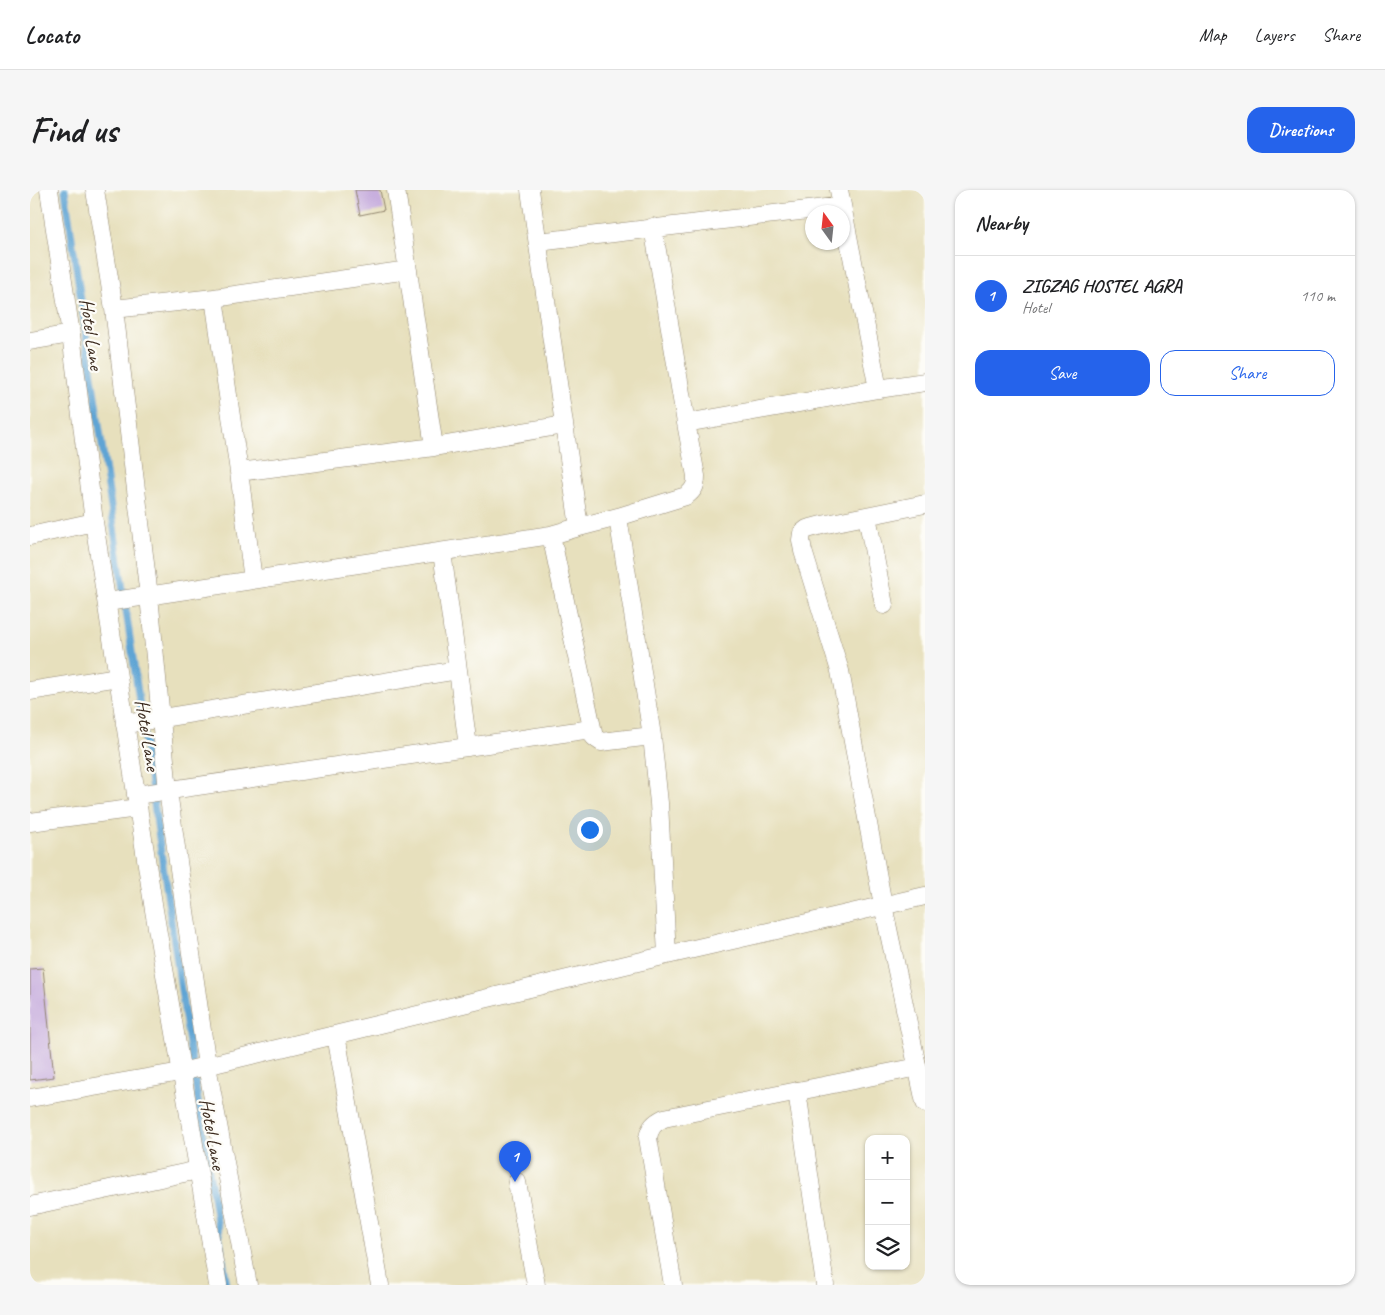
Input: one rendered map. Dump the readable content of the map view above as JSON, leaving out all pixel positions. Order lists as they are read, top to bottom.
{
  "streets": {
    "street": ["Hotel Lane"]
  },
  "north": "top",
  "page": {
    "header": "Locato",
    "nav": ["Map", "Layers", "Share"],
    "buttons": [
      "Directions",
      ["Save", "Share"]
    ],
    "title": "Find us",
    "heading": "Nearby",
    "list": [
      {
        "mark": "1",
        "name": "ZIGZAG HOSTEL AGRA",
        "note": "Hotel",
        "value": "110 m"
      }
    ],
    "map_buttons": ["+", "−"],
    "pins": "1"
  }
}
